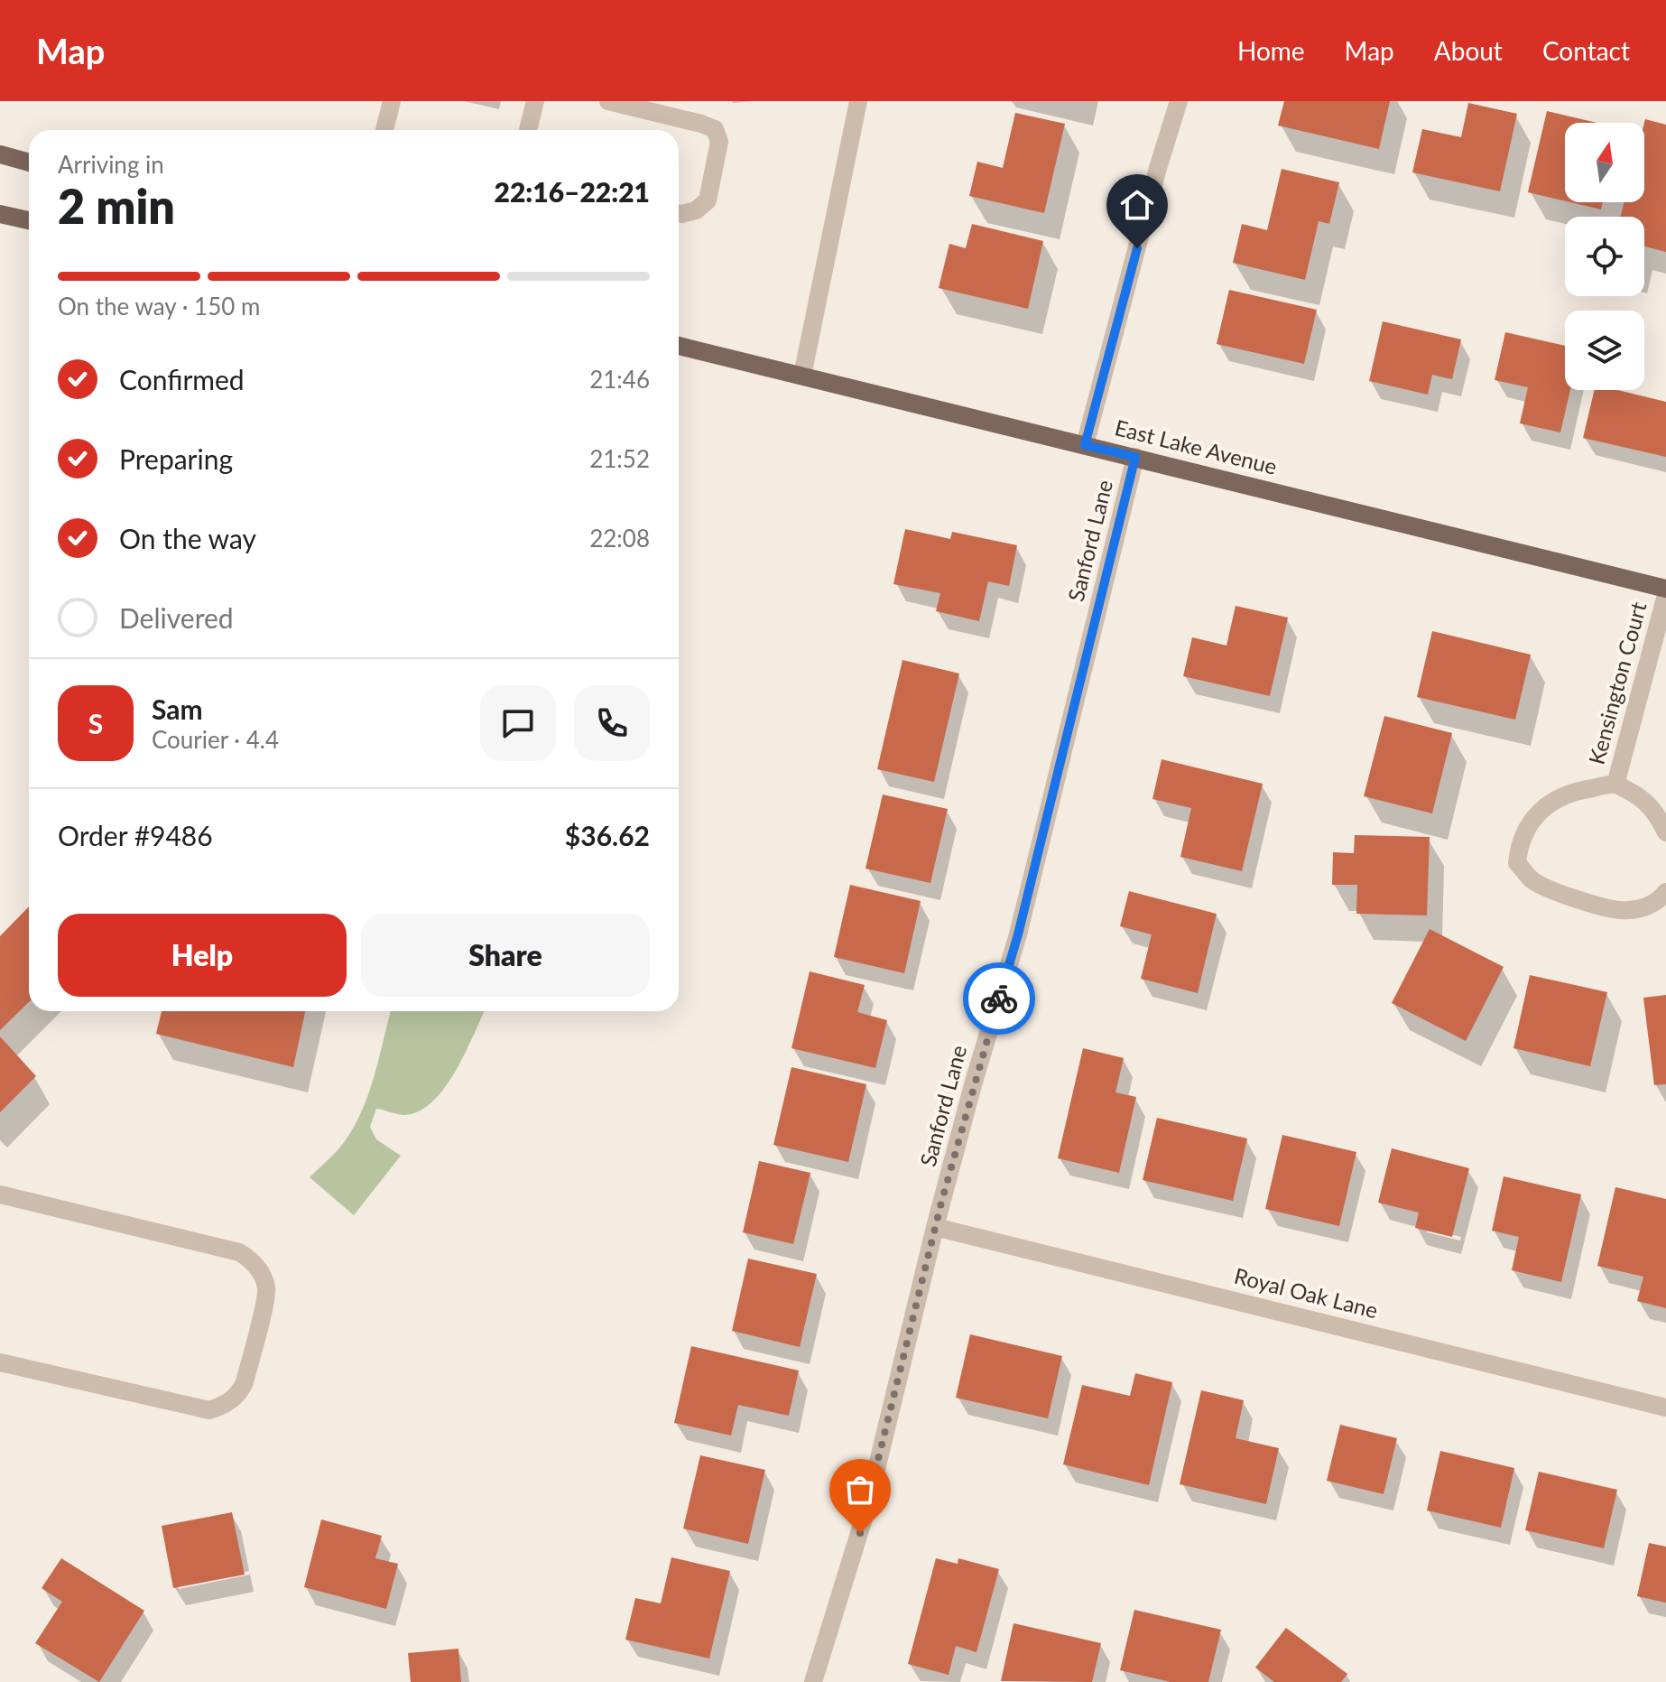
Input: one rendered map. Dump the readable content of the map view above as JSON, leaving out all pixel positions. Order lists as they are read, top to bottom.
{
  "streets": {
    "main road": ["East Lake Avenue"],
    "street": ["Sanford Lane", "Kensington Court", "Royal Oak Lane"]
  },
  "crossings": [
    ["East Lake Avenue", "Sanford Lane"],
    ["Sanford Lane", "Royal Oak Lane"]
  ],
  "north": "top",
  "page": {
    "header": "Map",
    "nav": [
      "Home",
      "Map",
      "About",
      "Contact"
    ],
    "heading": ["2 min", "Arriving in", "22:16–22:21"],
    "panel": [
      "Sam",
      "Courier · 4.4",
      "Order #9486",
      "$36.62"
    ],
    "bar": "On the way · 150 m",
    "list": [
      ["Confirmed", "21:46"],
      ["Preparing", "21:52"],
      ["On the way", "22:08"],
      "Delivered"
    ],
    "round": "S",
    "buttons": ["Help", "Share"]
  }
}
